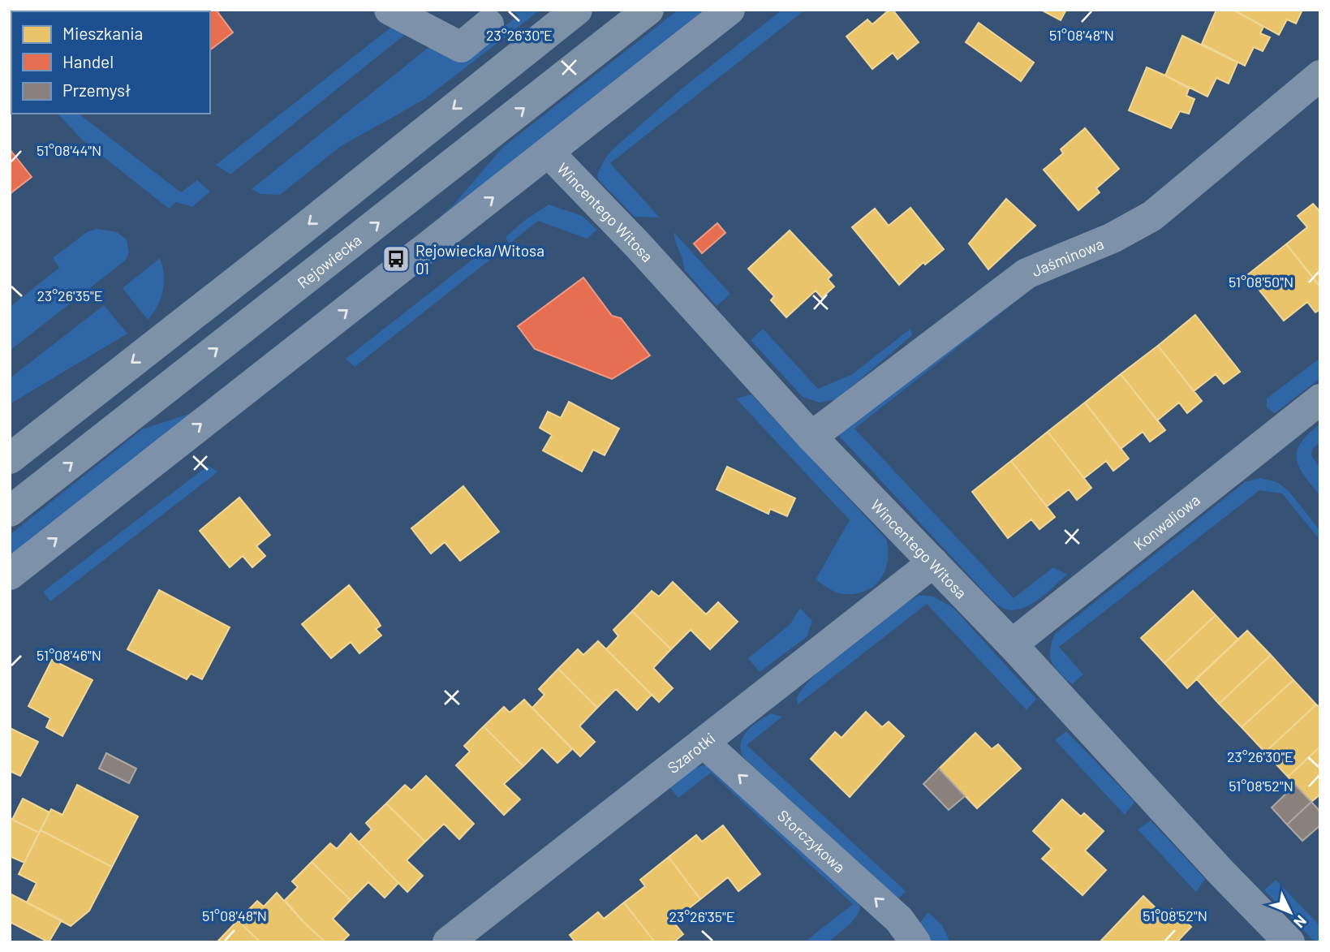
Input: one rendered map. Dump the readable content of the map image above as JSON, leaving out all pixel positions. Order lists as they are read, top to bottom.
{
  "streets": {
    "highway": ["Rejowiecka"],
    "street": [
      "Wincentego Witosa",
      "Jaśminowa",
      "Konwaliowa",
      "Szarotki",
      "Storczykowa"
    ]
  },
  "crossings": [
    ["Wincentego Witosa", "Jaśminowa"],
    ["Wincentego Witosa", "Konwaliowa"],
    ["Wincentego Witosa", "Szarotki"],
    ["Szarotki", "Storczykowa"]
  ],
  "one_way": ["Storczykowa"],
  "places": {
    "bus stop": ["Rejowiecka/Witosa 01"]
  },
  "legend": ["Mieszkania", "Handel", "Przemysł"],
  "north": "bottom right",
  "coordinates": [
    "23°26'30\"E",
    "51°08'48\"N",
    "51°08'44\"N",
    "51°08'50\"N",
    "23°26'35\"E",
    "51°08'46\"N",
    "51°08'52\"N"
  ]
}
